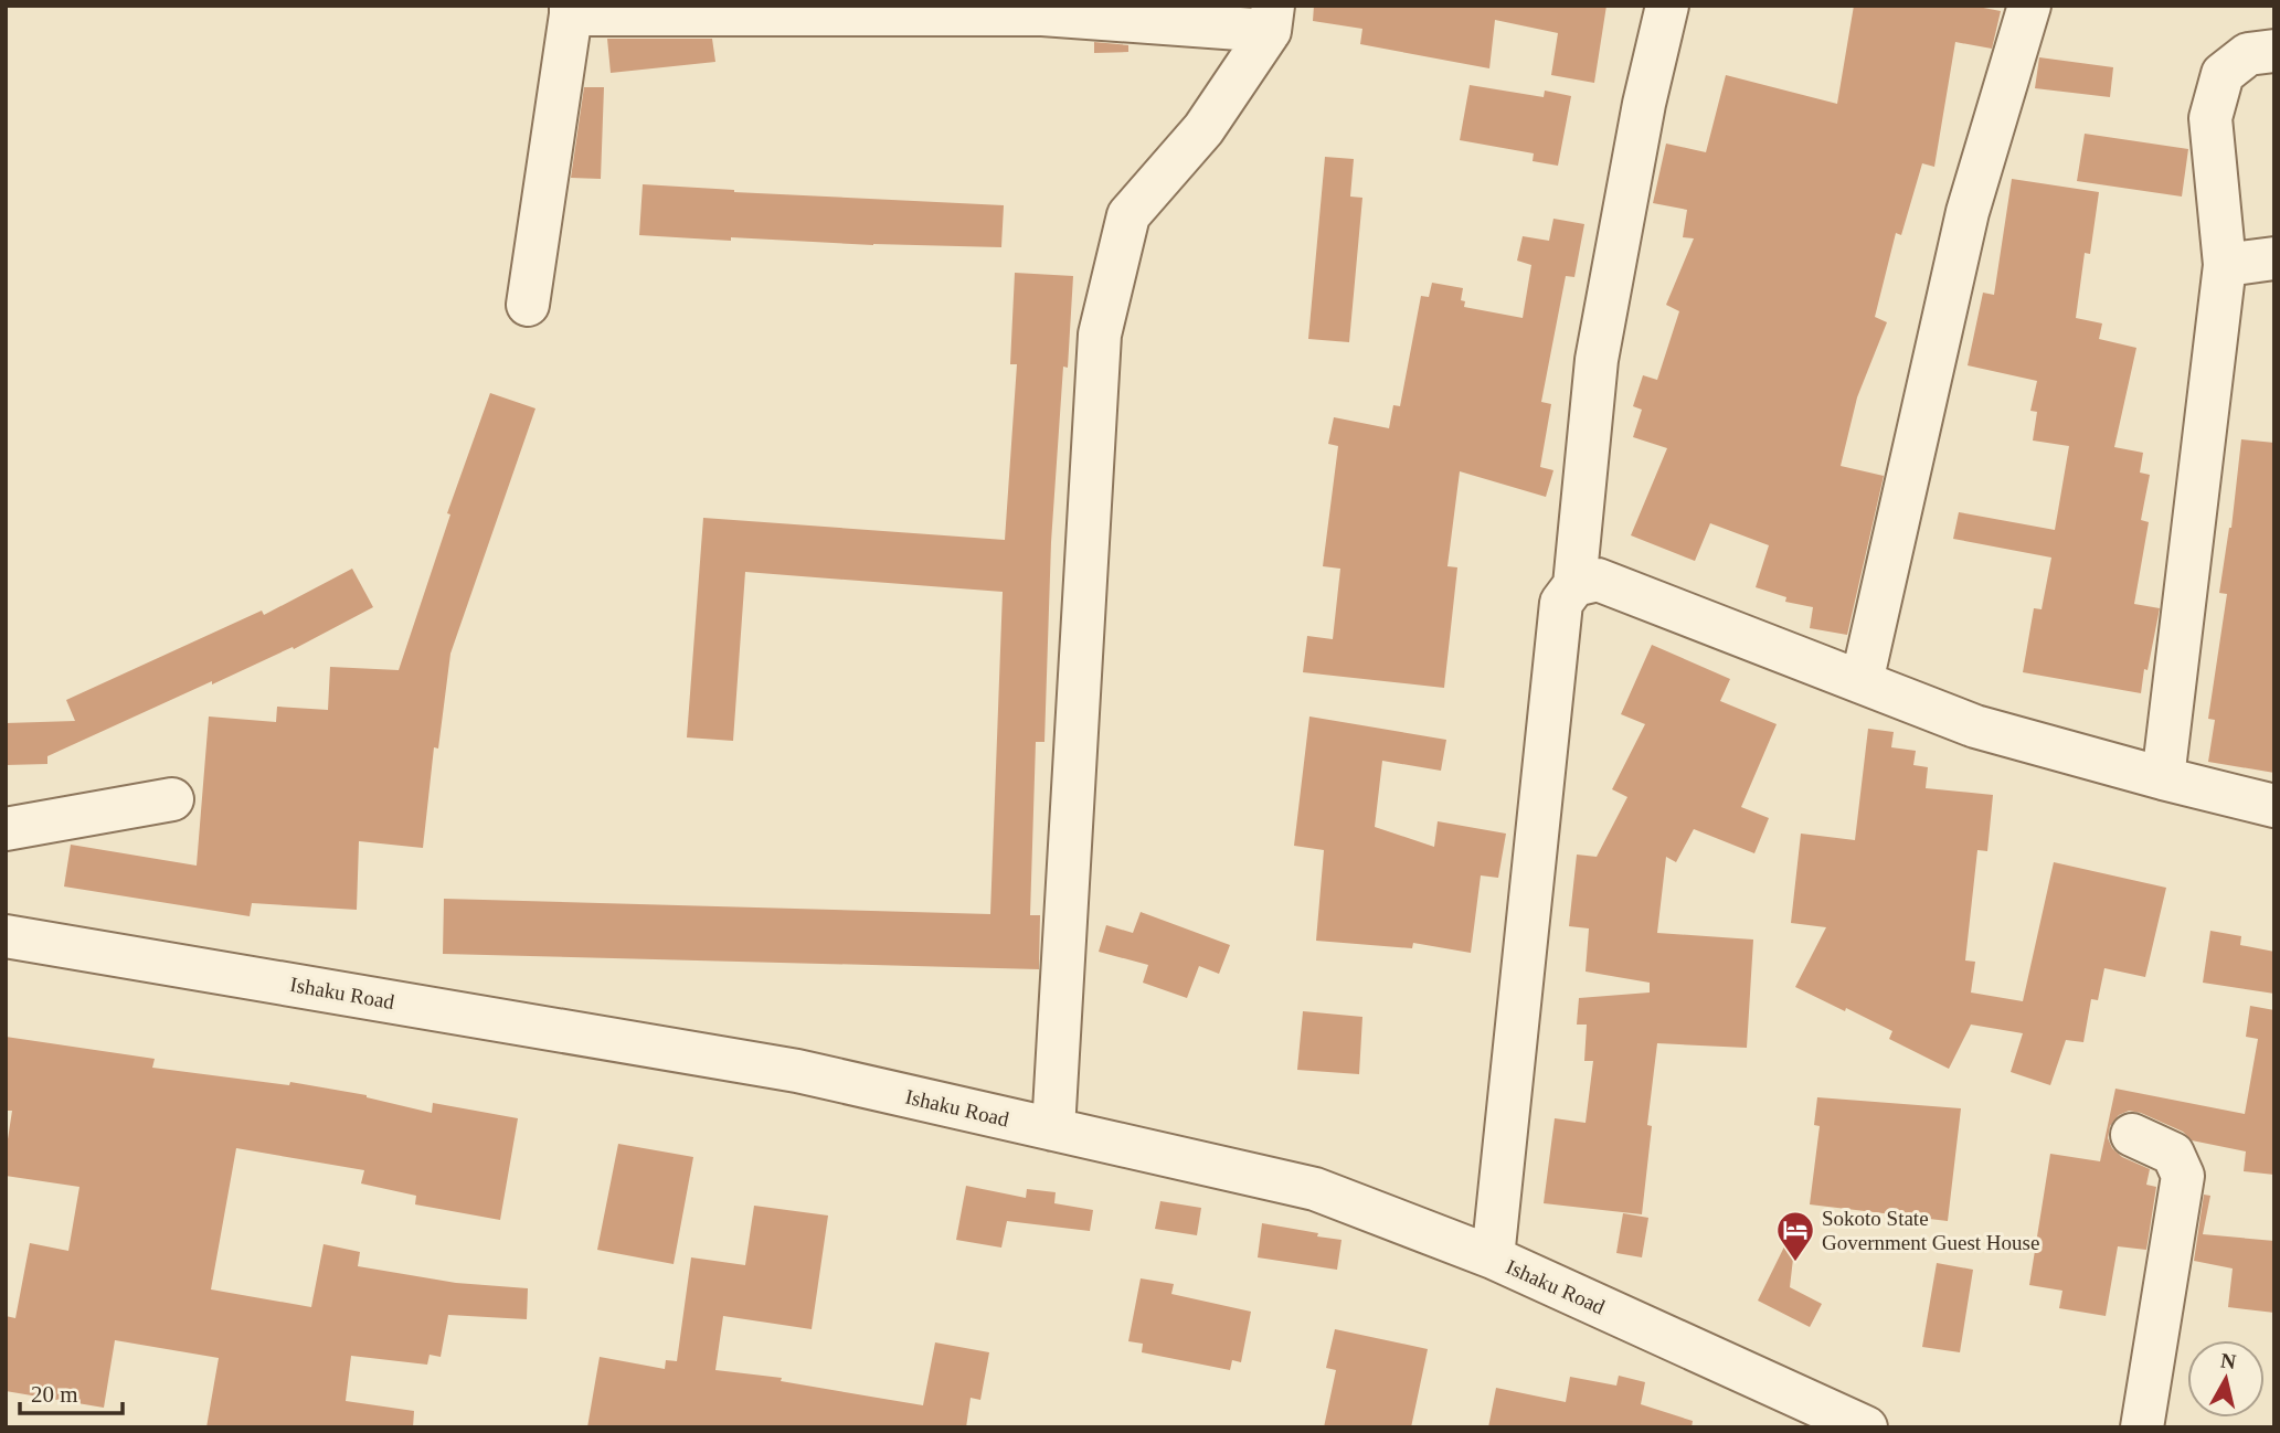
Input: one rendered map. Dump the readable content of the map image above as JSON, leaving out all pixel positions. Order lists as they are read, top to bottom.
{
  "streets": {
    "street": ["Ishaku Road"]
  },
  "places": {
    "hotel": ["Sokoto State Government Guest House"]
  },
  "scale_bar": "20 m",
  "north": "top"
}
